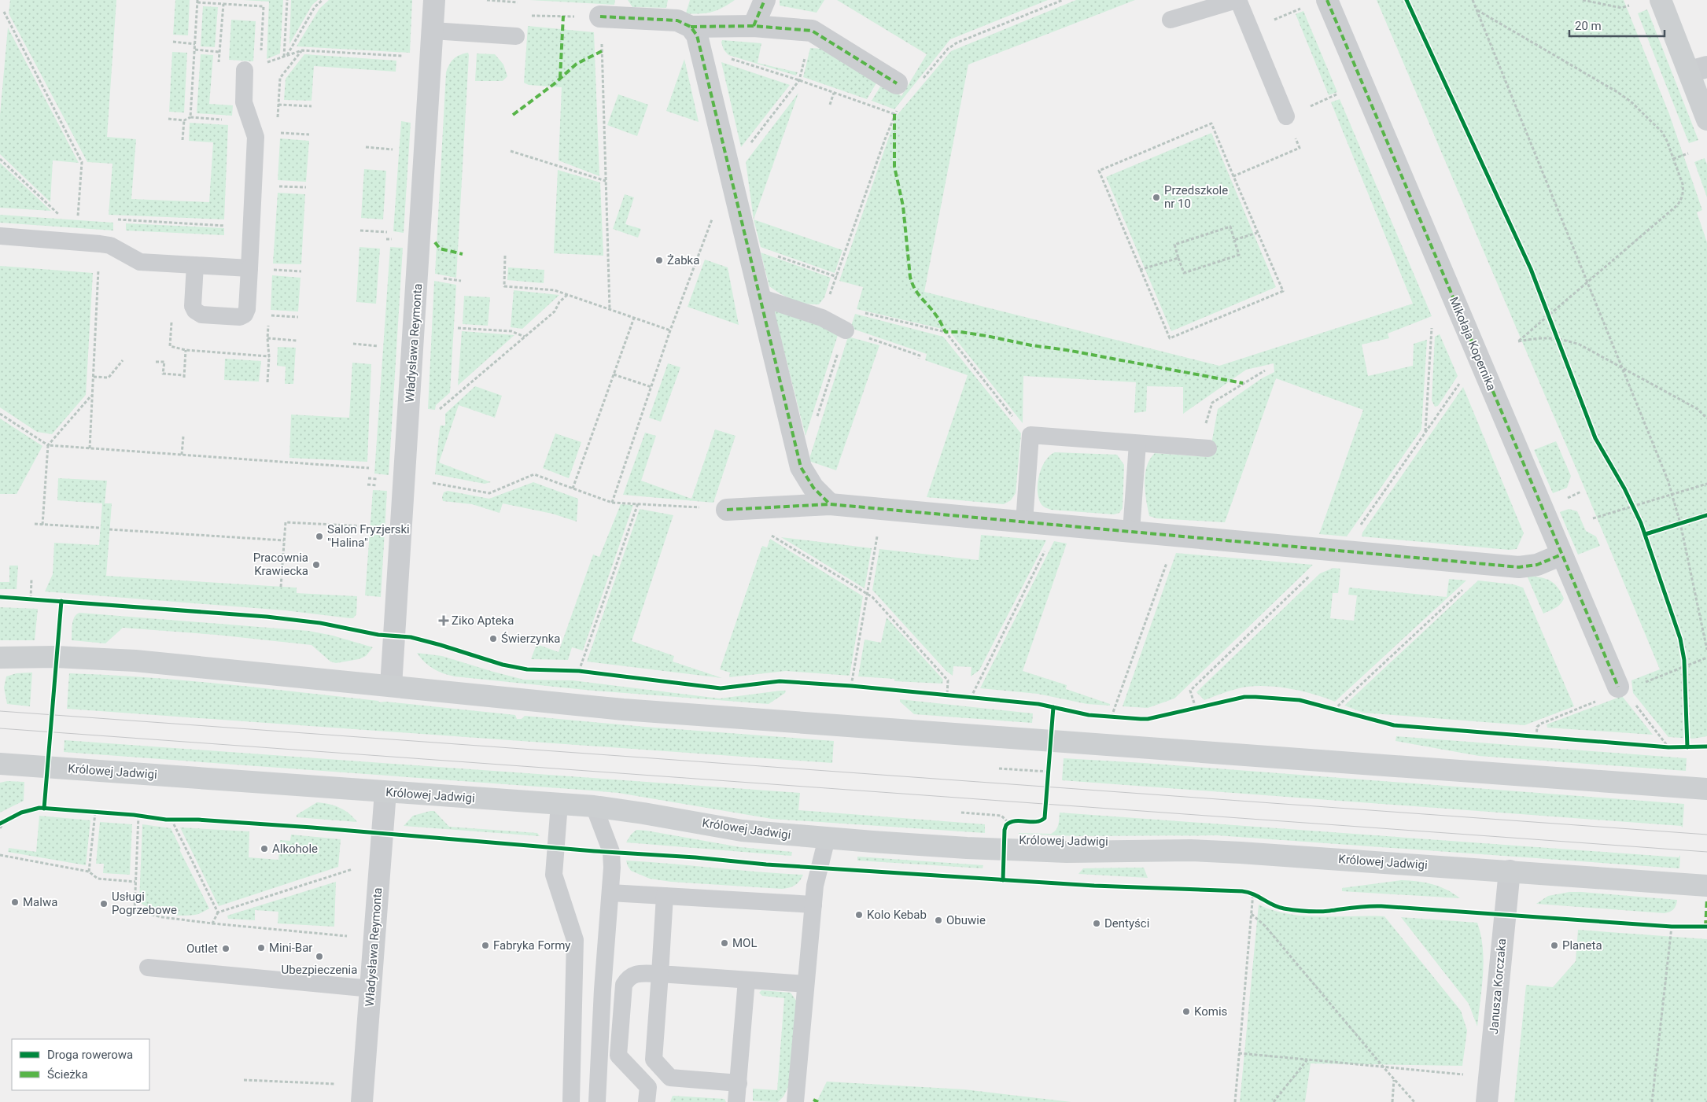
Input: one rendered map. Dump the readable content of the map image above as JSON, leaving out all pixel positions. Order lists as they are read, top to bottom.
{
  "streets": {
    "street": [
      "Władysława Reymonta",
      "Mikołaja Kopernika",
      "Królowej Jadwigi",
      "Janusza Korczaka"
    ]
  },
  "crossings": [
    ["Władysława Reymonta", "Królowej Jadwigi"],
    ["Królowej Jadwigi", "Janusza Korczaka"]
  ],
  "places": {
    "other": [
      "Przedszkole nr 10",
      "Żabka",
      "Salon Fryzjerski \"Halina\"",
      "Pracownia Krawiecka",
      "Świerzynka",
      "Alkohole",
      "Malwa",
      "Usługi Pogrzebowe",
      "Kolo Kebab",
      "Obuwie",
      "Dentyści",
      "MOL",
      "Fabryka Formy",
      "Planeta",
      "Mini-Bar",
      "Outlet",
      "Ubezpieczenia",
      "Komis"
    ],
    "health": ["Ziko Apteka"]
  },
  "legend": ["Droga rowerowa", "Ścieżka"],
  "scale_bar": "20 m"
}
